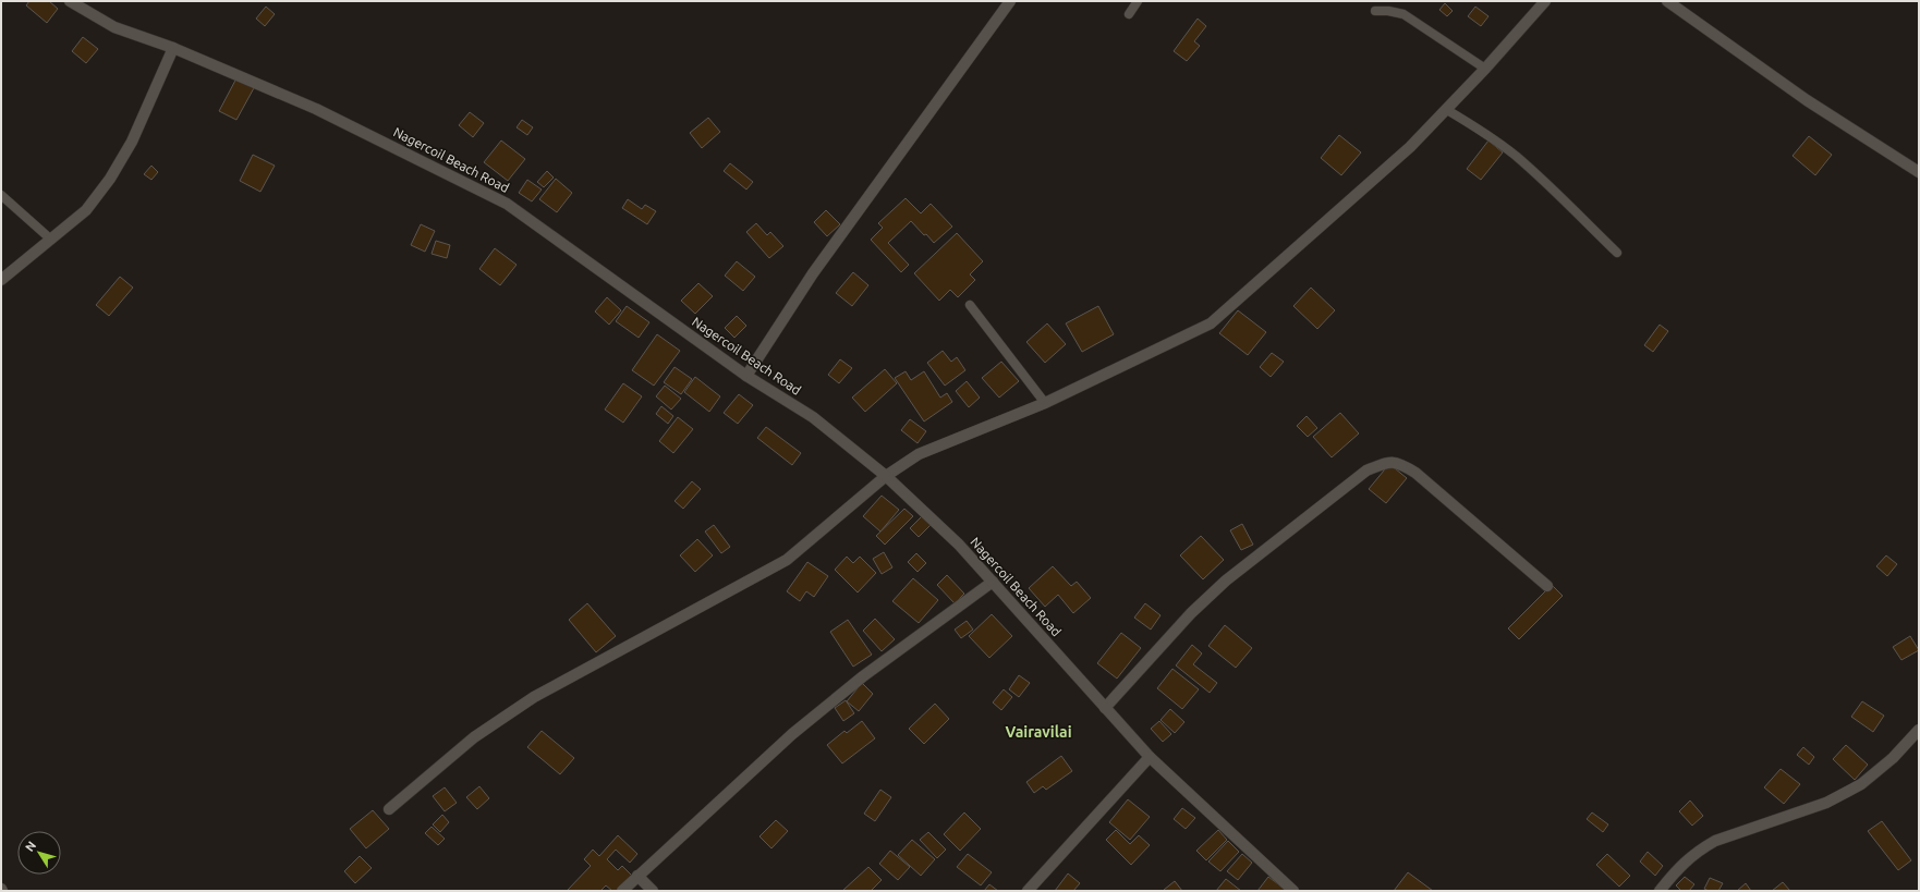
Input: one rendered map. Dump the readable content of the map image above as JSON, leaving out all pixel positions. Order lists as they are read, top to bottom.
{
  "streets": {
    "street": ["Nagercoil Beach Road"]
  },
  "districts": ["Vairavilai"],
  "north": "top left"
}
